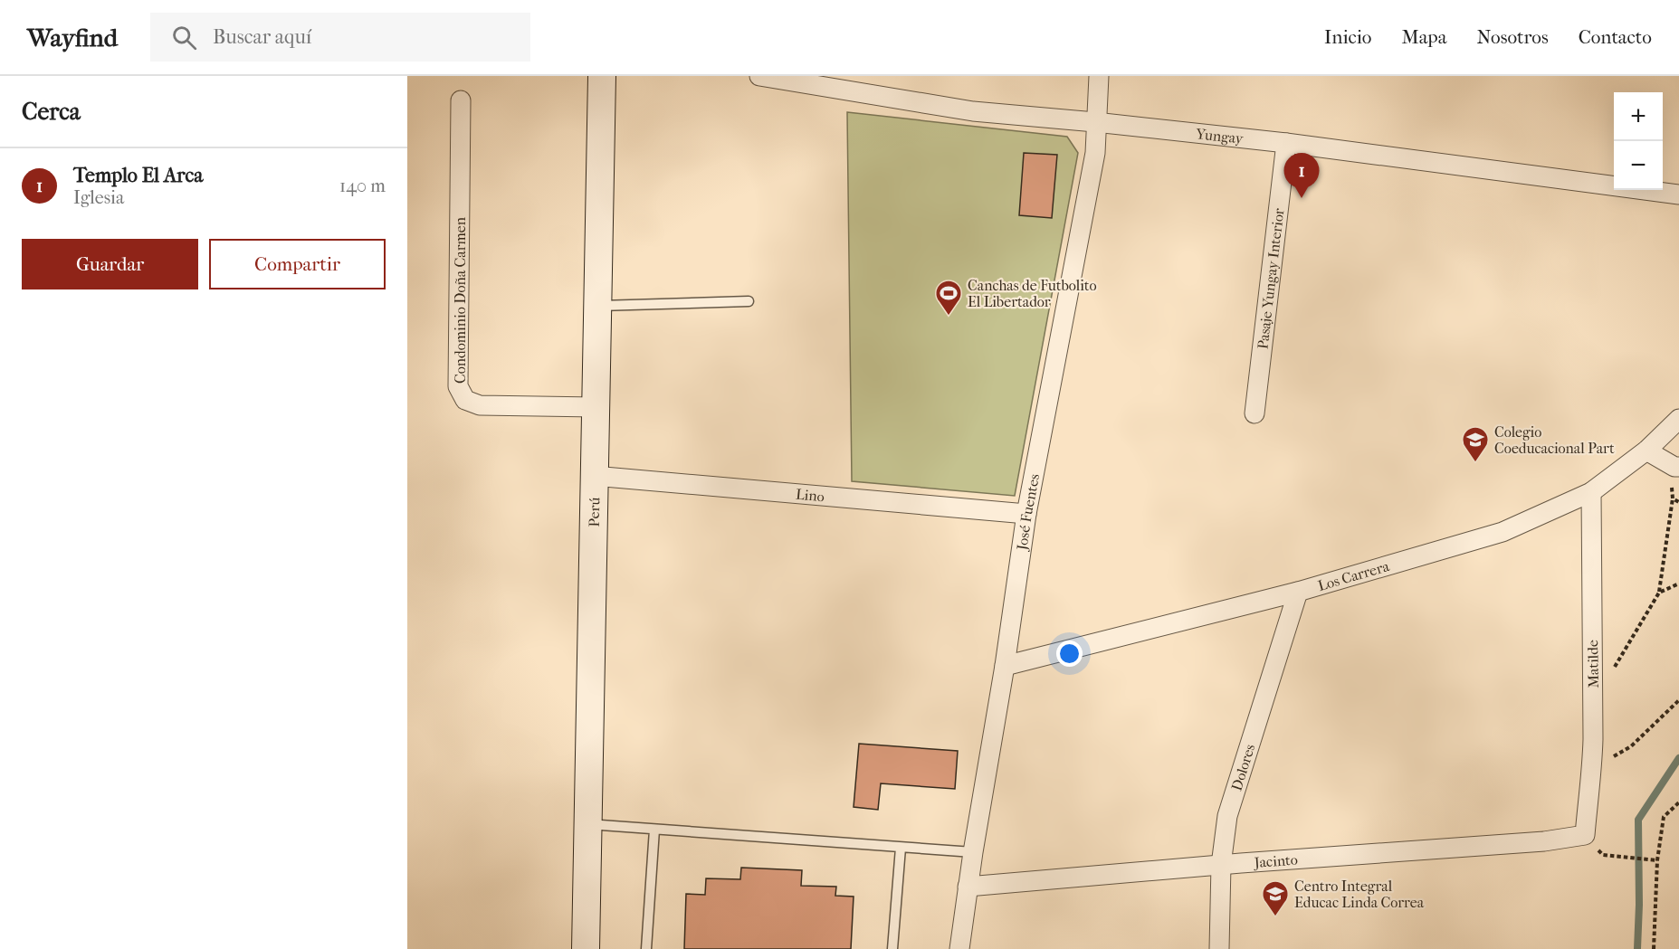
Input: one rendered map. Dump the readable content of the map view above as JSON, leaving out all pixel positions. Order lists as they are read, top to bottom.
{
  "streets": {
    "street": [
      "Yungay",
      "Pasaje Yungay Interior",
      "Condominio Doña Carmen",
      "Lino",
      "Perú",
      "José Fuentes",
      "Los Carrera",
      "Matilde",
      "Dolores",
      "Jacinto"
    ]
  },
  "crossings": [
    ["Yungay", "Pasaje Yungay Interior"],
    ["Yungay", "José Fuentes"],
    ["Condominio Doña Carmen", "Perú"],
    ["Lino", "Perú"],
    ["Lino", "José Fuentes"],
    ["José Fuentes", "Los Carrera"],
    ["José Fuentes", "Jacinto"],
    ["Los Carrera", "Matilde"],
    ["Los Carrera", "Dolores"],
    ["Matilde", "Jacinto"],
    ["Dolores", "Jacinto"]
  ],
  "places": {
    "sports": ["Canchas de Futbolito El Libertador"],
    "school or university": ["Colegio Coeducacional Part", "Centro Integral Educac Linda Correa"]
  },
  "page": {
    "header": "Wayfind",
    "search": "Buscar aquí",
    "nav": [
      "Inicio",
      "Mapa",
      "Nosotros",
      "Contacto"
    ],
    "heading": "Cerca",
    "map_buttons": ["+", "−"],
    "list": [
      {
        "mark": "1",
        "name": "Templo El Arca",
        "note": "Iglesia",
        "value": "140 m"
      }
    ],
    "pins": "1",
    "buttons": ["Guardar", "Compartir"]
  }
}
